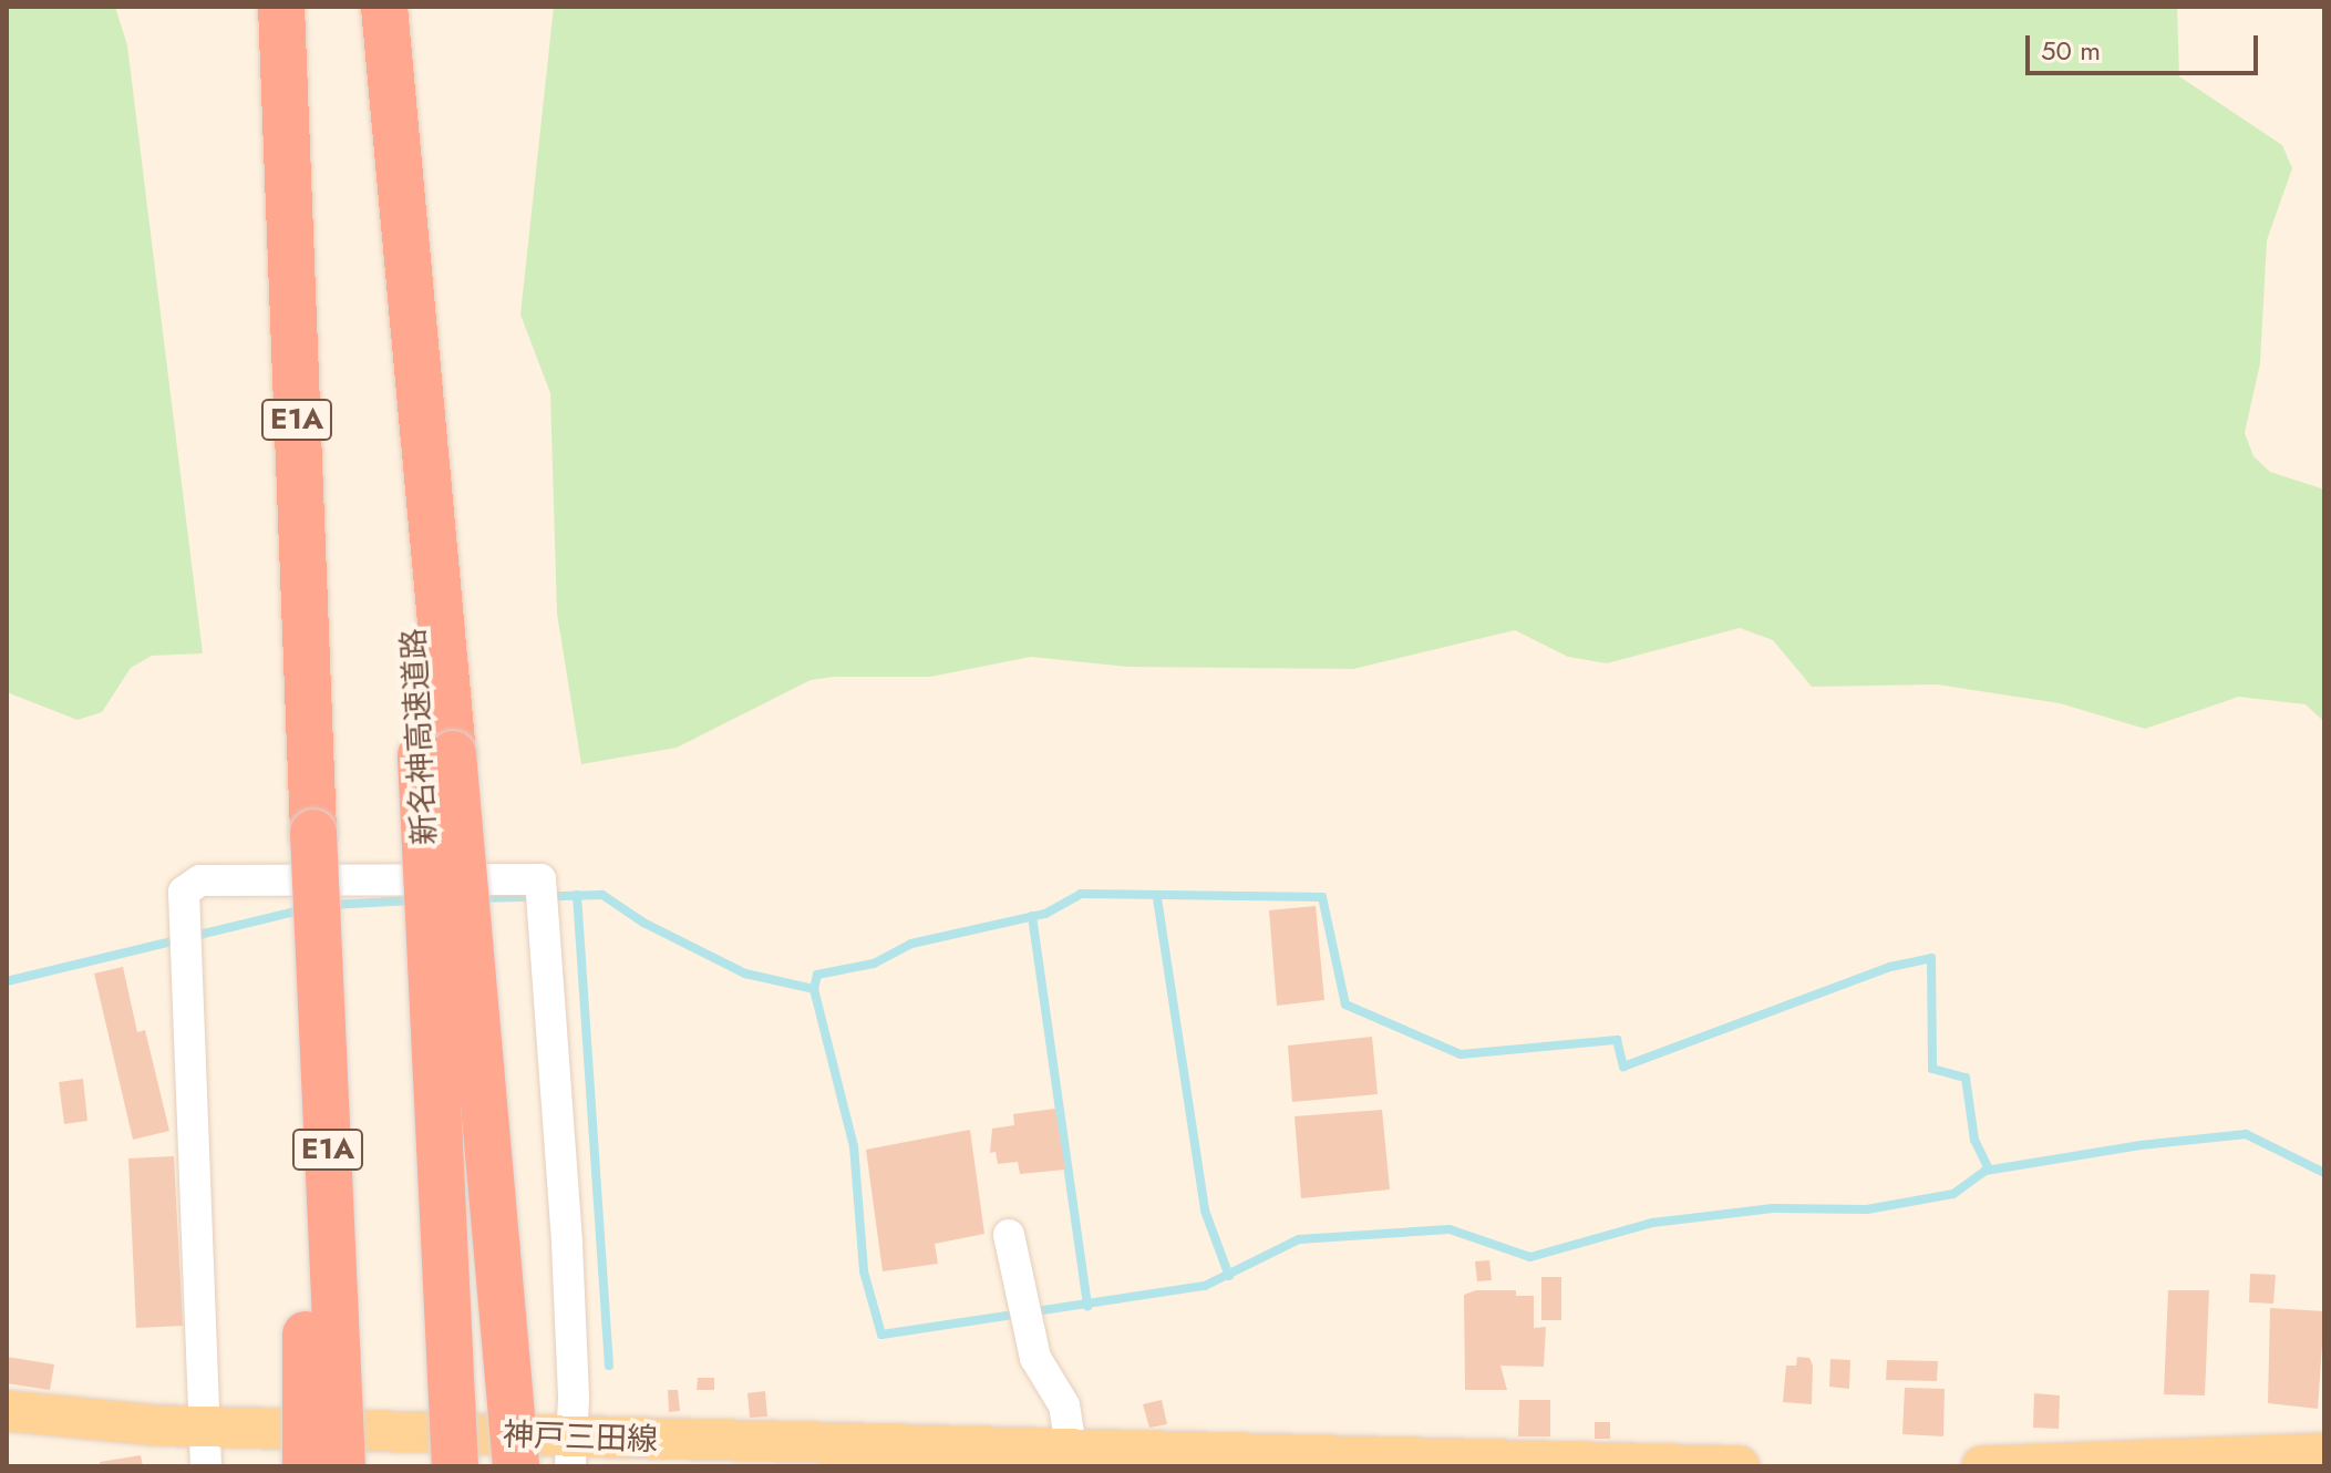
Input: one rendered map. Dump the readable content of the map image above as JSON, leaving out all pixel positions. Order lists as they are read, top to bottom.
{
  "streets": {
    "highway": ["E1A", "新名神高速道路"],
    "main road": ["神戸三田線"]
  },
  "scale_bar": "50 m"
}
